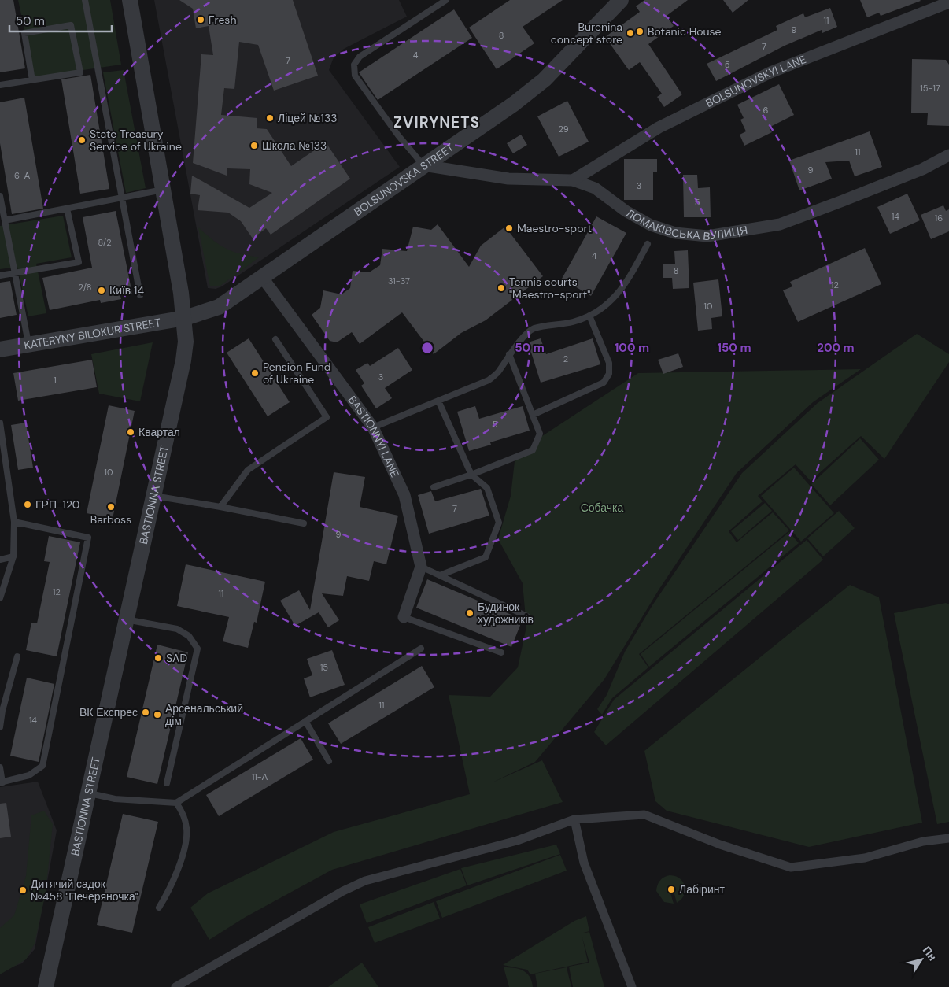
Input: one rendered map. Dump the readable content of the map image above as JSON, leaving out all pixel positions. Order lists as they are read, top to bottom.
{
  "streets": {
    "street": [
      "BOLSUNOVSKYI LANE",
      "BOLSUNOVSKA STREET",
      "ЛОМАКІВСЬКА ВУЛИЦЯ",
      "KATERYNY BILOKUR STREET",
      "BASTIONNYI LANE",
      "BASTIONNA STREET"
    ]
  },
  "crossings": [
    ["BOLSUNOVSKYI LANE", "ЛОМАКІВСЬКА ВУЛИЦЯ"],
    ["BOLSUNOVSKA STREET", "ЛОМАКІВСЬКА ВУЛИЦЯ"],
    ["BOLSUNOVSKA STREET", "KATERYNY BILOKUR STREET"],
    ["BOLSUNOVSKA STREET", "BASTIONNYI LANE"],
    ["BOLSUNOVSKA STREET", "BASTIONNA STREET"],
    ["KATERYNY BILOKUR STREET", "BASTIONNA STREET"]
  ],
  "districts": ["ZVIRYNETS"],
  "parks": ["Собачка"],
  "places": [
    "Fresh",
    "Botanic House",
    "Burenina concept store",
    "Ліцей №133",
    "State Treasury Service of Ukraine",
    "Школа №133",
    "Maestro-sport",
    "Tennis courts \"Maestro-sport\"",
    "Київ 14",
    "Pension Fund of Ukraine",
    "Квартал",
    "ГРП-120",
    "Barboss",
    "Будинок художників",
    "SAD",
    "ВК Експрес",
    "Арсенальський дім",
    "Лабіринт",
    "Дитячий садок №458 \"Печеряночка\""
  ],
  "house_numbers": [
    "11",
    "9",
    "8",
    "7",
    "4",
    "7",
    "5",
    "15-17",
    "6",
    "29",
    "11",
    "9",
    "6-А",
    "3",
    "5",
    "14",
    "16",
    "8/2",
    "4",
    "8",
    "31-37",
    "12",
    "2/8",
    "10",
    "2",
    "3",
    "1",
    "5",
    "10",
    "7",
    "9",
    "12",
    "11",
    "15",
    "11",
    "14",
    "11-А"
  ],
  "scale_bar": "50 m",
  "north": "top right",
  "rings": [
    "50 m",
    "100 m",
    "150 m",
    "200 m"
  ]
}
